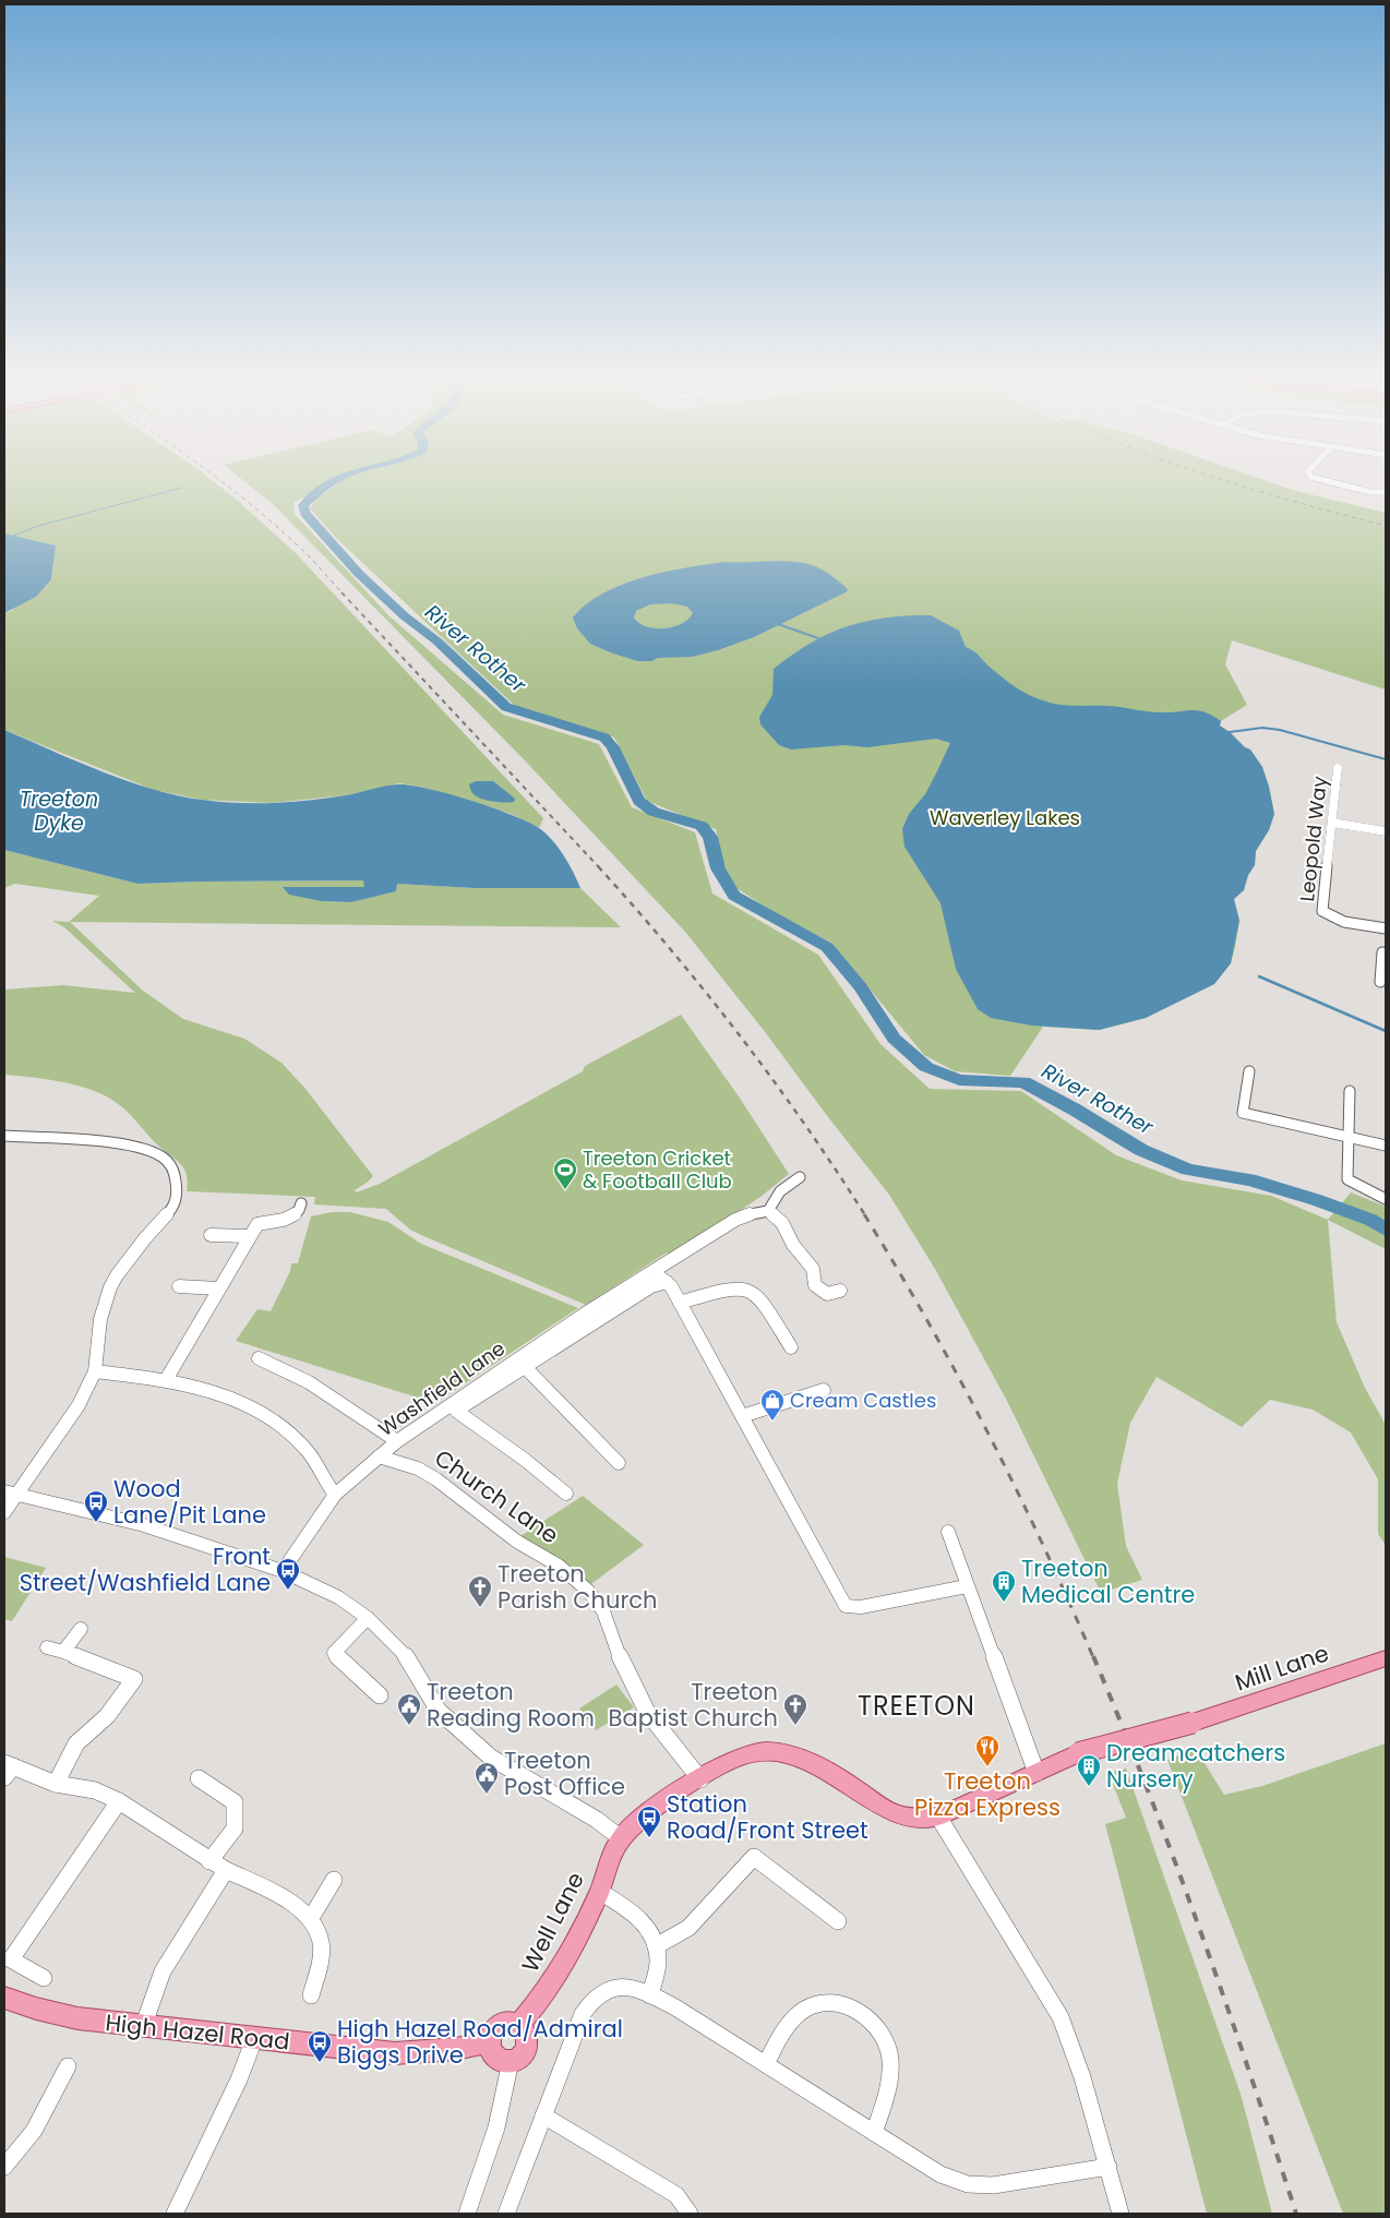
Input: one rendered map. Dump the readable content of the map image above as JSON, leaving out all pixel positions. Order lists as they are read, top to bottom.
{
  "streets": {
    "main road": ["Mill Lane", "Well Lane", "High Hazel Road"],
    "street": ["Leopold Way", "Washfield Lane", "Church Lane"]
  },
  "crossings": [
    ["Washfield Lane", "Church Lane"],
    ["Well Lane", "High Hazel Road"]
  ],
  "districts": ["TREETON"],
  "water": ["River Rother", "Treeton Dyke"],
  "parks": ["Waverley Lakes"],
  "places": {
    "sports": ["Treeton Cricket & Football Club"],
    "shop": ["Cream Castles"],
    "bus stop": [
      "Wood Lane/Pit Lane",
      "Front Street/Washfield Lane",
      "Station Road/Front Street",
      "High Hazel Road/Admiral Biggs Drive"
    ],
    "building": ["Treeton Medical Centre", "Dreamcatchers Nursery"],
    "church": ["Treeton Parish Church", "Treeton Baptist Church"],
    "public building": ["Treeton Reading Room", "Treeton Post Office"],
    "restaurant": ["Treeton Pizza Express"]
  }
}
